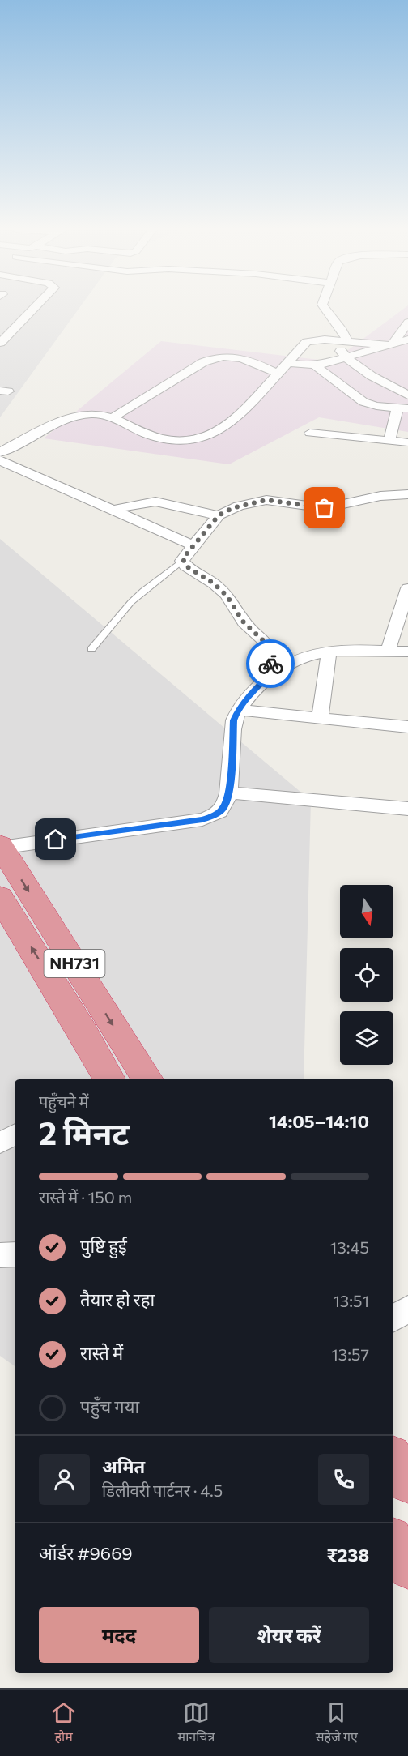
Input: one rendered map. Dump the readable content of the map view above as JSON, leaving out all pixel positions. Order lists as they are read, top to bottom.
{
  "streets": {
    "highway": ["NH731"]
  },
  "north": "bottom",
  "page": {
    "heading": ["2 मिनट", "पहुँचने में", "14:05–14:10"],
    "panel": [
      "अमित",
      "डिलीवरी पार्टनर · 4.5",
      "ऑर्डर #9669",
      "₹238"
    ],
    "bar": "रास्ते में · 150 m",
    "list": [
      ["पुष्टि हुई", "13:45"],
      ["तैयार हो रहा", "13:51"],
      ["रास्ते में", "13:57"],
      "पहुँच गया"
    ],
    "buttons": ["मदद", "शेयर करें"],
    "tabs": ["होम", "मानचित्र", "सहेजे गए"]
  }
}
